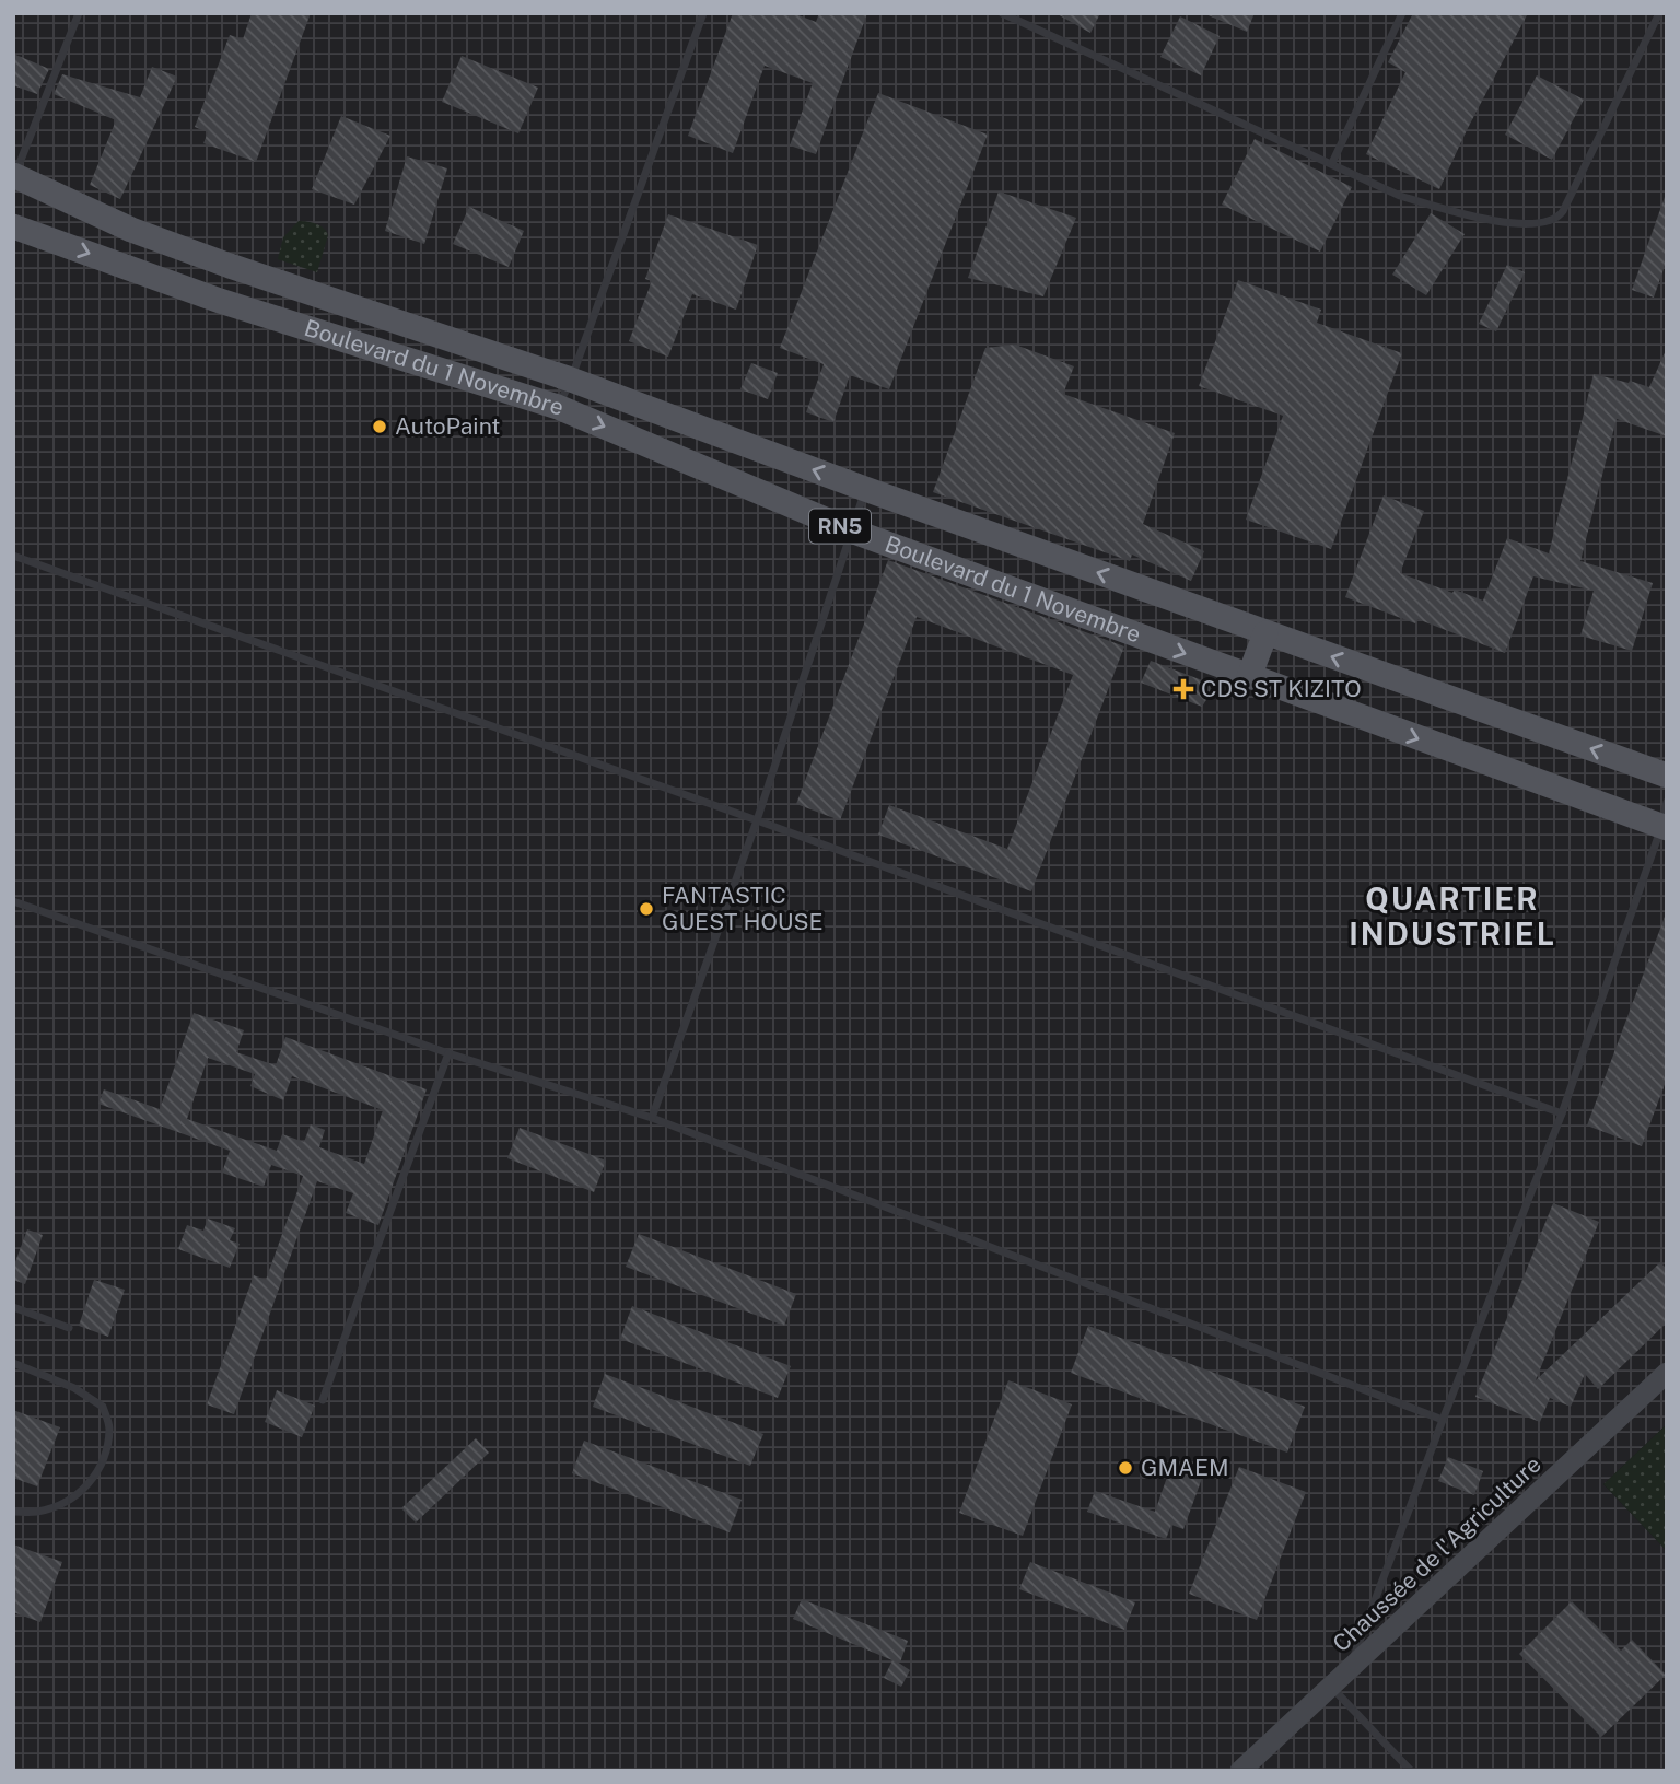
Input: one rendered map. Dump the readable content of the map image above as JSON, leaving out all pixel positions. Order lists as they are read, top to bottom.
{
  "streets": {
    "main road": ["Boulevard du 1 Novembre", "RN5"],
    "street": ["Chaussée de l'Agriculture"]
  },
  "districts": ["QUARTIER INDUSTRIEL"],
  "places": {
    "other": ["AutoPaint", "FANTASTIC GUEST HOUSE", "GMAEM"],
    "health": ["CDS ST KIZITO"]
  }
}
